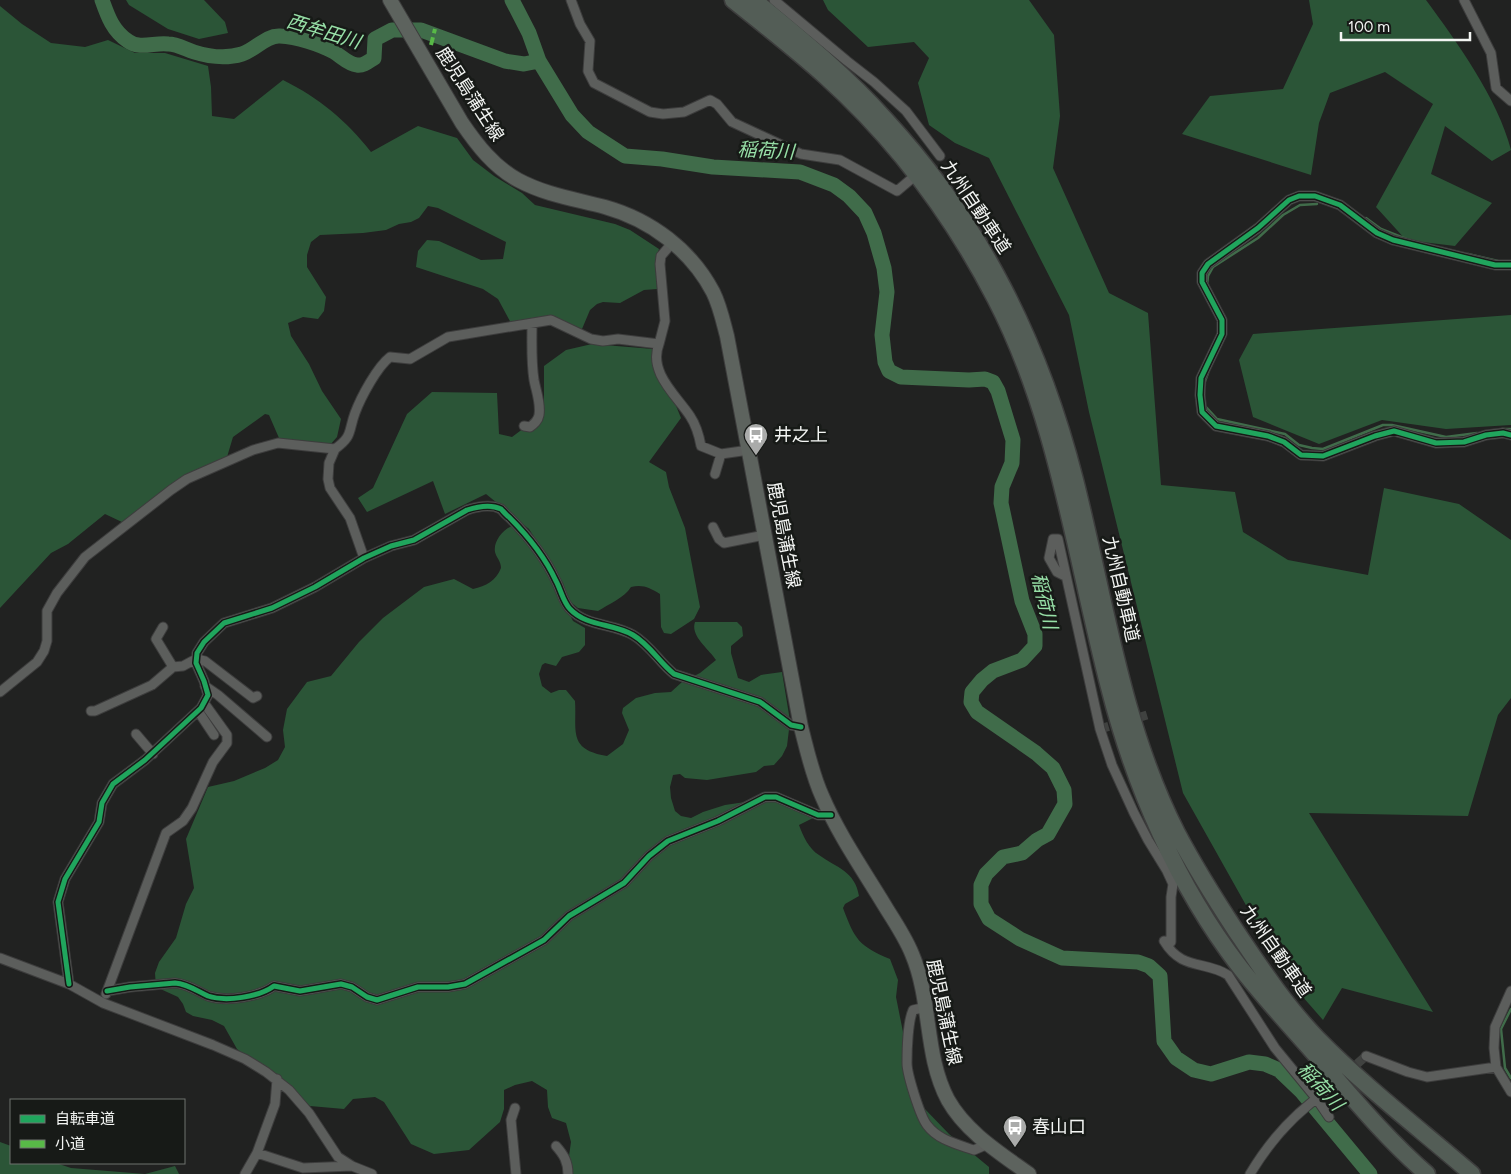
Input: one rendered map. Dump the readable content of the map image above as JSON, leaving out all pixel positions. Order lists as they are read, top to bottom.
{
  "streets": {
    "highway": ["九州自動車道"],
    "main road": ["鹿児島蒲生線"]
  },
  "water": ["西牟田川", "稲荷川"],
  "places": {
    "bus stop": ["井之上", "春山口"]
  },
  "legend": ["自転車道", "小道"],
  "scale_bar": "100 m"
}
